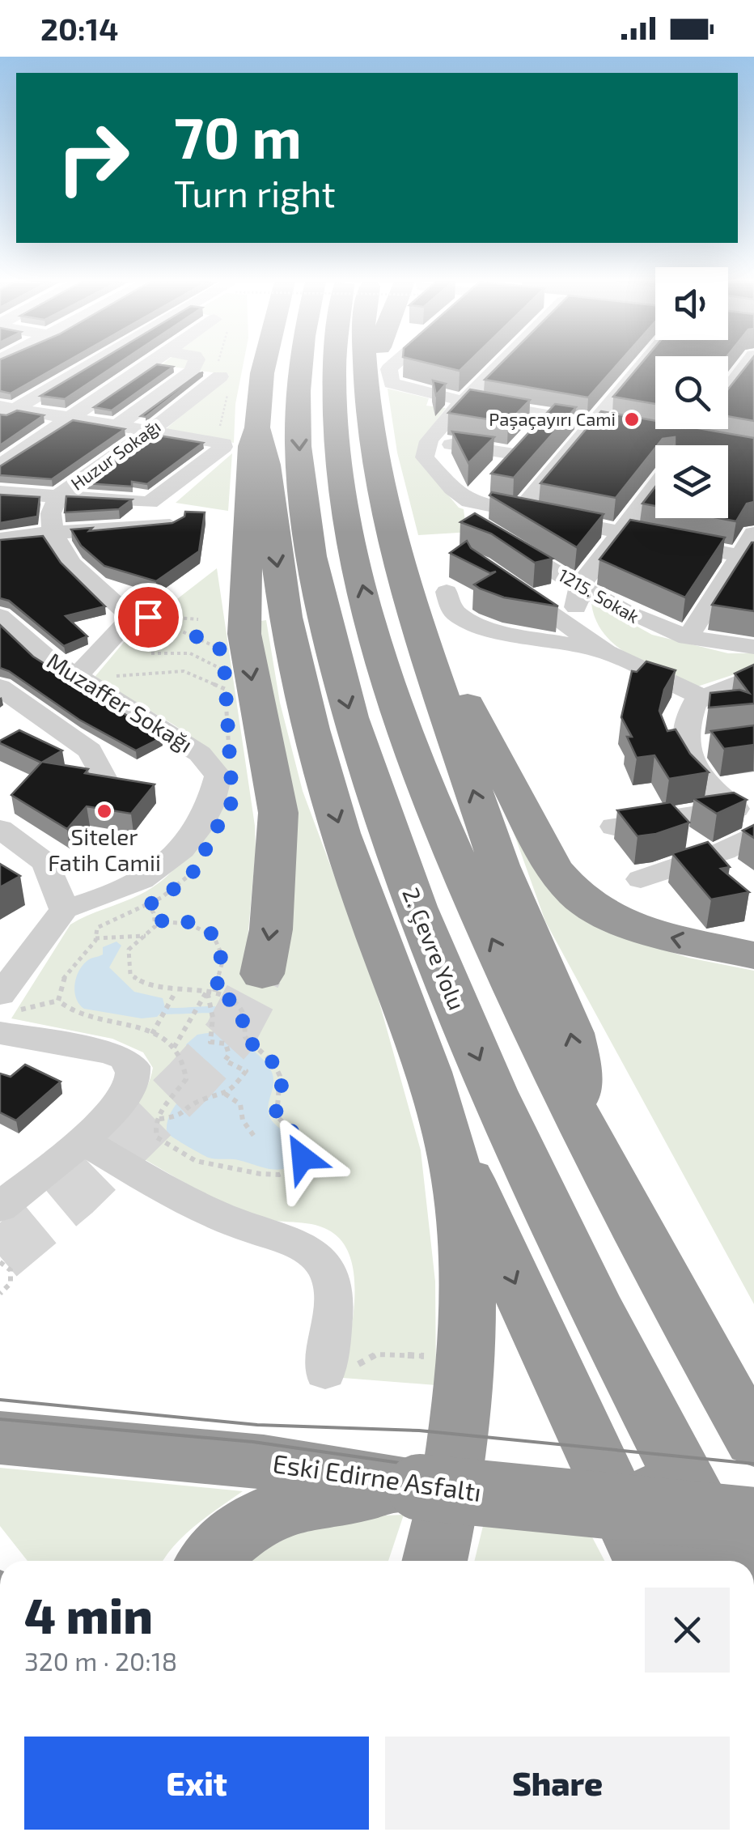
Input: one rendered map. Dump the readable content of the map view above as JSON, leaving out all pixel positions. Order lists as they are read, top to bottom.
{
  "streets": {
    "highway": ["2. Çevre Yolu", "Eski Edirne Asfaltı"],
    "street": ["Huzur Sokağı", "1215. Sokak", "Muzaffer Sokağı"]
  },
  "places": ["Paşaçayırı Cami", "Siteler Fatih Camii"],
  "page": {
    "status": "20:14",
    "turn": ["70 m", "Turn right"],
    "heading": ["4 min", "320 m · 20:18"],
    "buttons": ["Exit", "Share"]
  }
}
